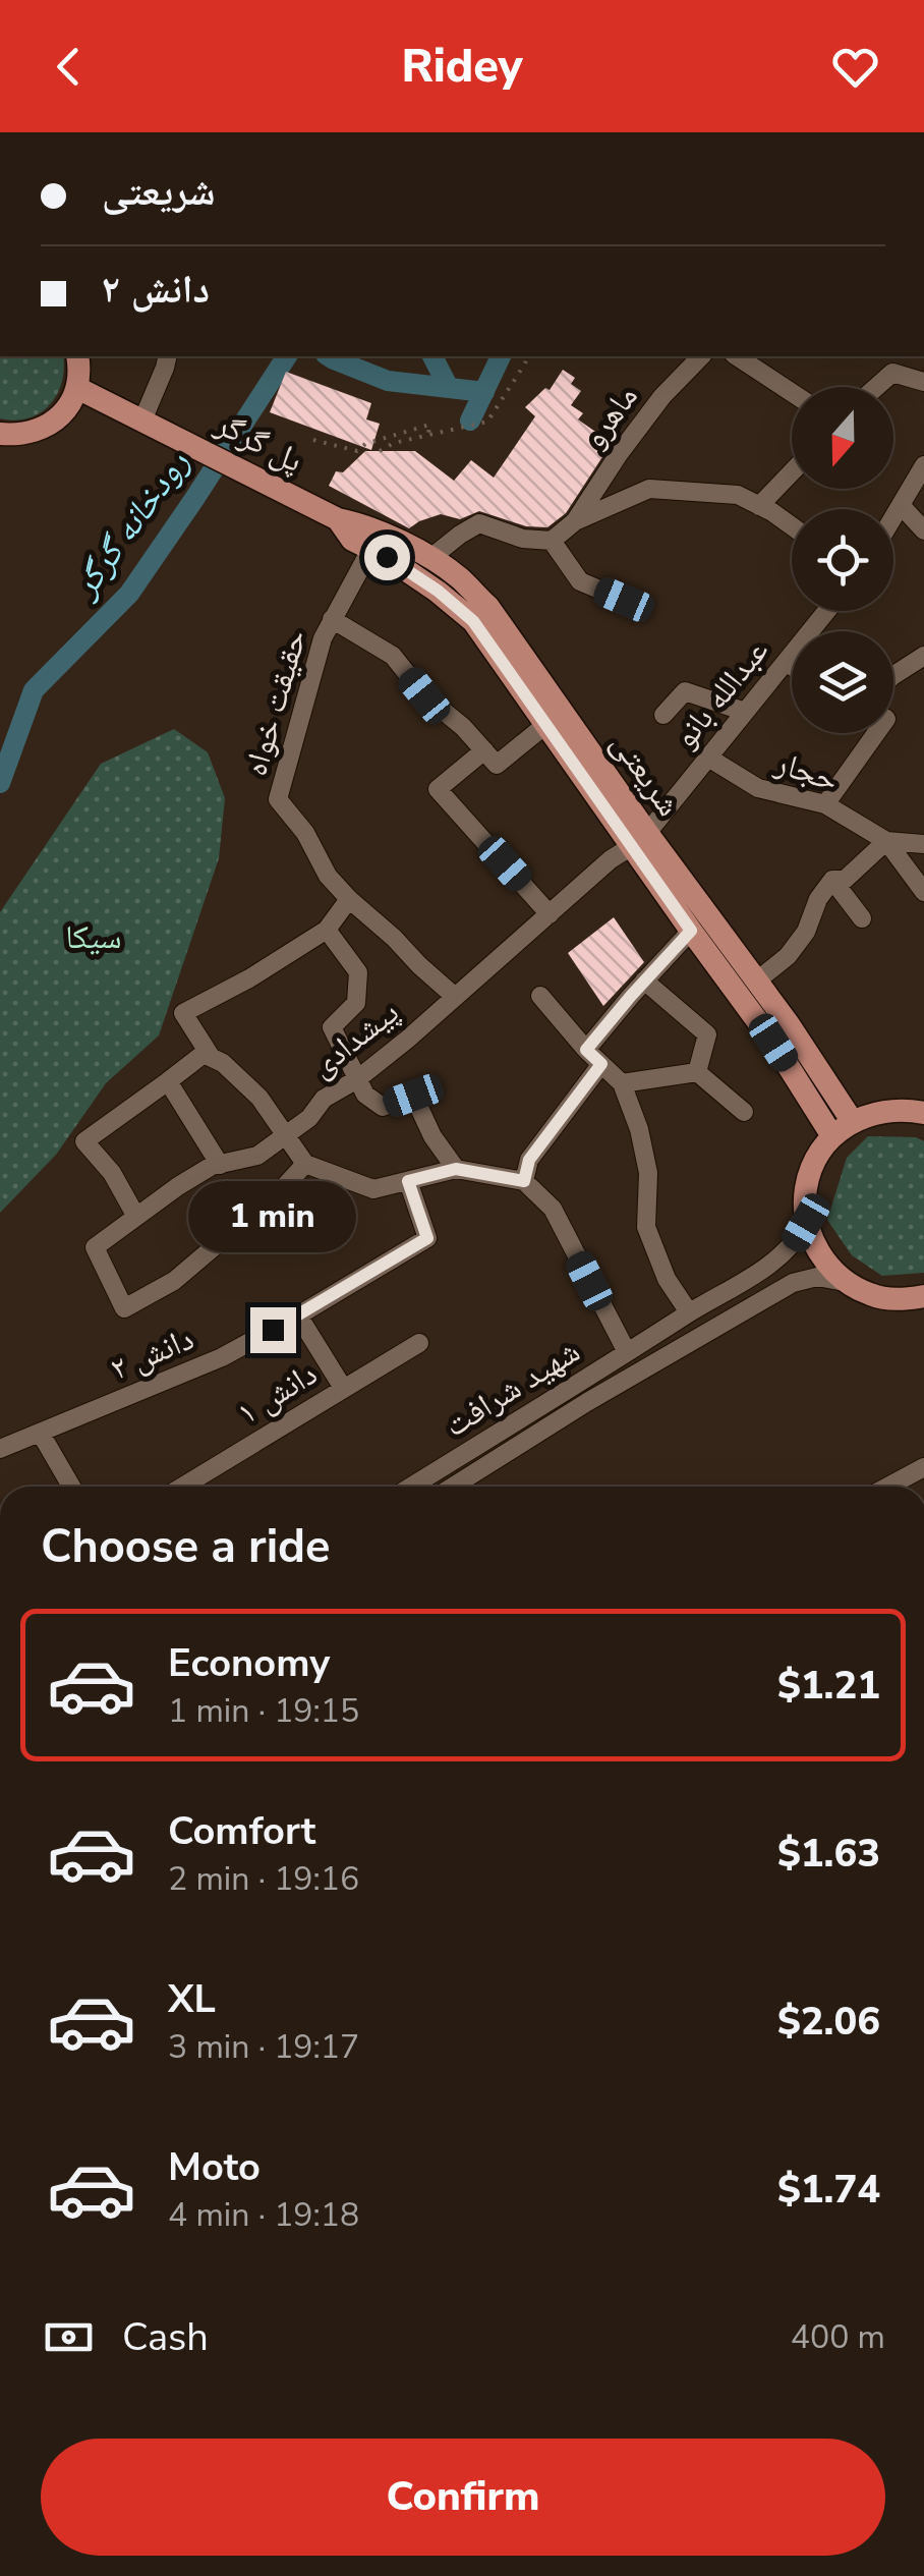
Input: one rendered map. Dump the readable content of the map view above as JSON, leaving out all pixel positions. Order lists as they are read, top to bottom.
{
  "streets": {
    "main road": ["پل گرگر", "شریعتی"],
    "street": [
      "ماهرو",
      "عبدالله بانو",
      "حقیقت خواه",
      "حجار",
      "پیشدادی",
      "دانش ۲",
      "شهید شرافت",
      "دانش ۱"
    ]
  },
  "crossings": [
    ["پل گرگر", "شریعتی"],
    ["عبدالله بانو", "حجار"],
    ["عبدالله بانو", "شریعتی"],
    ["عبدالله بانو", "پیشدادی"],
    ["حقیقت خواه", "شریعتی"],
    ["حقیقت خواه", "پیشدادی"],
    ["شریعتی", "پیشدادی"]
  ],
  "water": ["رودخانه گرگر"],
  "parks": ["سیکا"],
  "north": "bottom",
  "page": {
    "header": "Ridey",
    "banner": ["شریعتی", "دانش ۲"],
    "bubble": "1 min",
    "heading": "Choose a ride",
    "list": [
      {
        "name": "Economy",
        "note": "1 min · 19:15",
        "value": "$1.21"
      },
      {
        "name": "Comfort",
        "note": "2 min · 19:16",
        "value": "$1.63"
      },
      {
        "name": "XL",
        "note": "3 min · 19:17",
        "value": "$2.06"
      },
      {
        "name": "Moto",
        "note": "4 min · 19:18",
        "value": "$1.74"
      }
    ],
    "pay": ["Cash", "400 m"],
    "buttons": "Confirm"
  }
}
